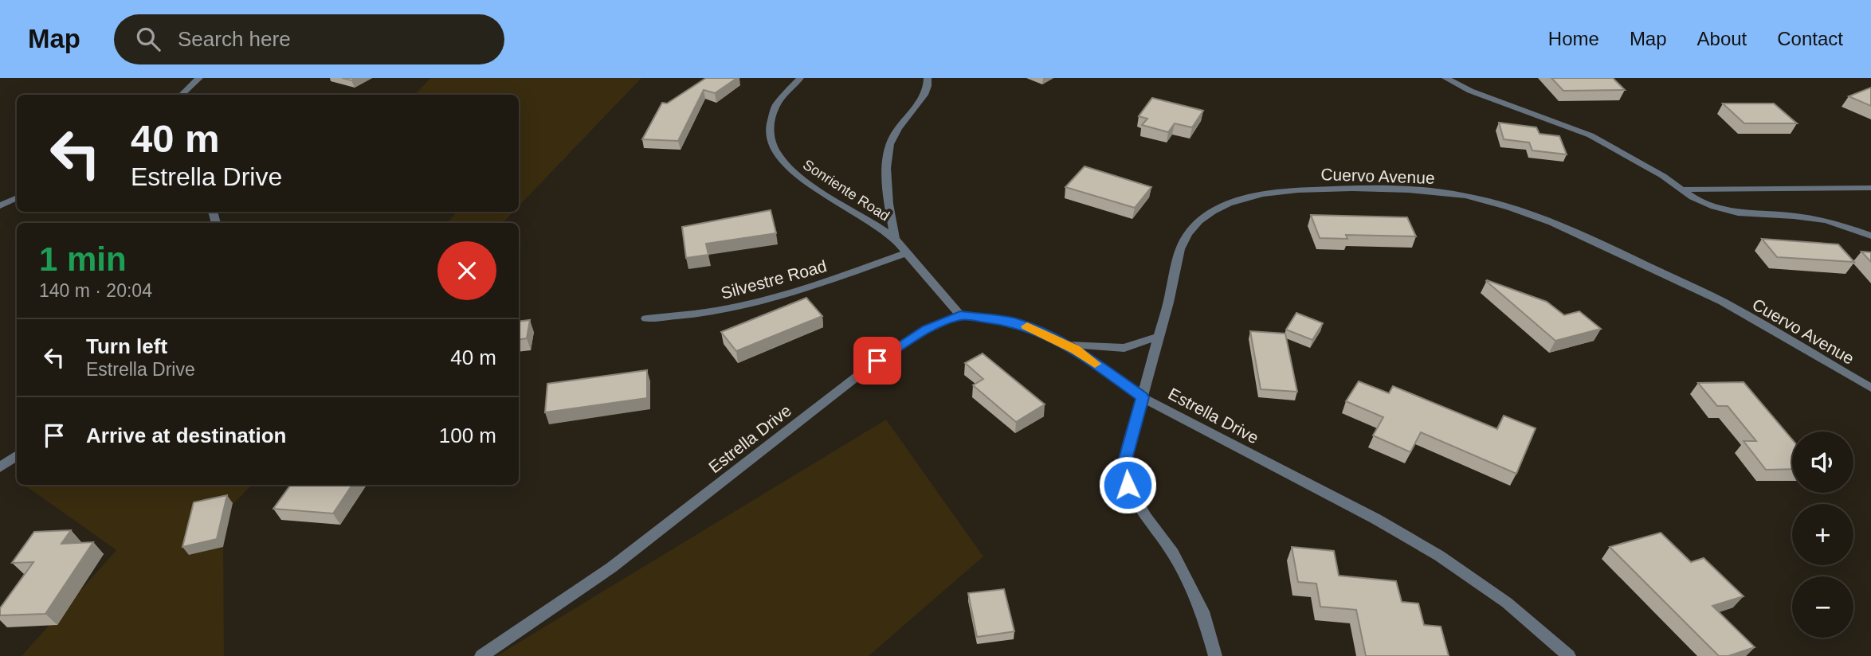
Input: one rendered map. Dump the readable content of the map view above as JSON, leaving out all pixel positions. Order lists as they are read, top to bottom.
{
  "streets": {
    "street": [
      "Cuervo Avenue",
      "Sonriente Road",
      "Silvestre Road",
      "Estrella Drive"
    ]
  },
  "crossings": [
    ["Cuervo Avenue", "Estrella Drive"],
    ["Sonriente Road", "Silvestre Road"],
    ["Sonriente Road", "Estrella Drive"]
  ],
  "page": {
    "header": "Map",
    "search": "Search here",
    "nav": [
      "Home",
      "Map",
      "About",
      "Contact"
    ],
    "turn": ["40 m", "Estrella Drive"],
    "heading": ["1 min", "140 m · 20:04"],
    "list": [
      {
        "name": "Turn left",
        "note": "Estrella Drive",
        "value": "40 m"
      },
      {
        "name": "Arrive at destination",
        "value": "100 m"
      }
    ],
    "map_buttons": ["+", "−"]
  }
}
